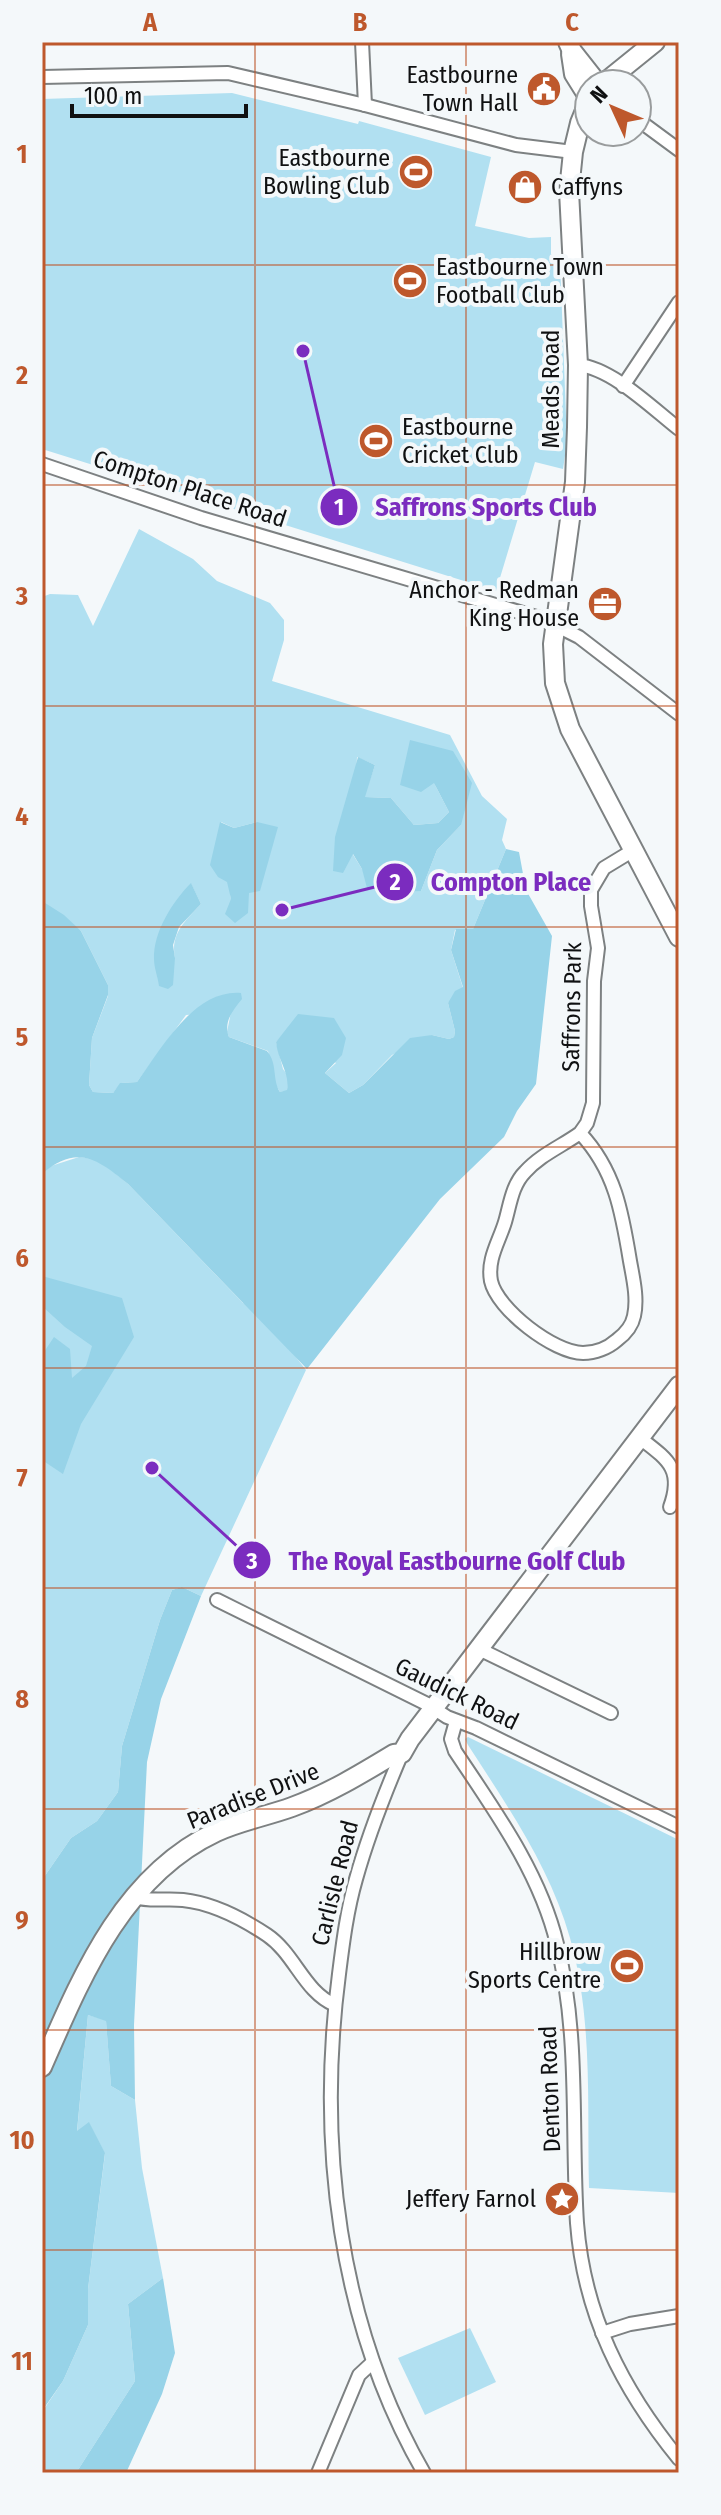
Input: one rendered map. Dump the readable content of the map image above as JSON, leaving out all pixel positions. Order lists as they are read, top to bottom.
{
  "streets": {
    "street": [
      "Meads Road",
      "Compton Place Road",
      "Saffrons Park",
      "Gaudick Road",
      "Paradise Drive",
      "Carlisle Road",
      "Denton Road"
    ]
  },
  "crossings": [
    ["Meads Road", "Compton Place Road"],
    ["Meads Road", "Saffrons Park"],
    ["Gaudick Road", "Carlisle Road"],
    ["Gaudick Road", "Denton Road"],
    ["Paradise Drive", "Carlisle Road"]
  ],
  "places": {
    "public building": ["Eastbourne Town Hall"],
    "sports": [
      "Eastbourne Bowling Club",
      "Eastbourne Town Football Club",
      "Eastbourne Cricket Club",
      "Hillbrow Sports Centre"
    ],
    "shop": ["Caffyns"],
    "other": ["Saffrons Sports Club", "Compton Place", "The Royal Eastbourne Golf Club"],
    "office": ["Anchor - Redman King House"],
    "place": ["Jeffery Farnol"]
  },
  "scale_bar": "100 m",
  "north": "top left",
  "grid": {
    "columns": ["A", "B", "C"],
    "rows": [
      "1",
      "2",
      "3",
      "4",
      "5",
      "6",
      "7",
      "8",
      "9",
      "10",
      "11"
    ]
  }
}
